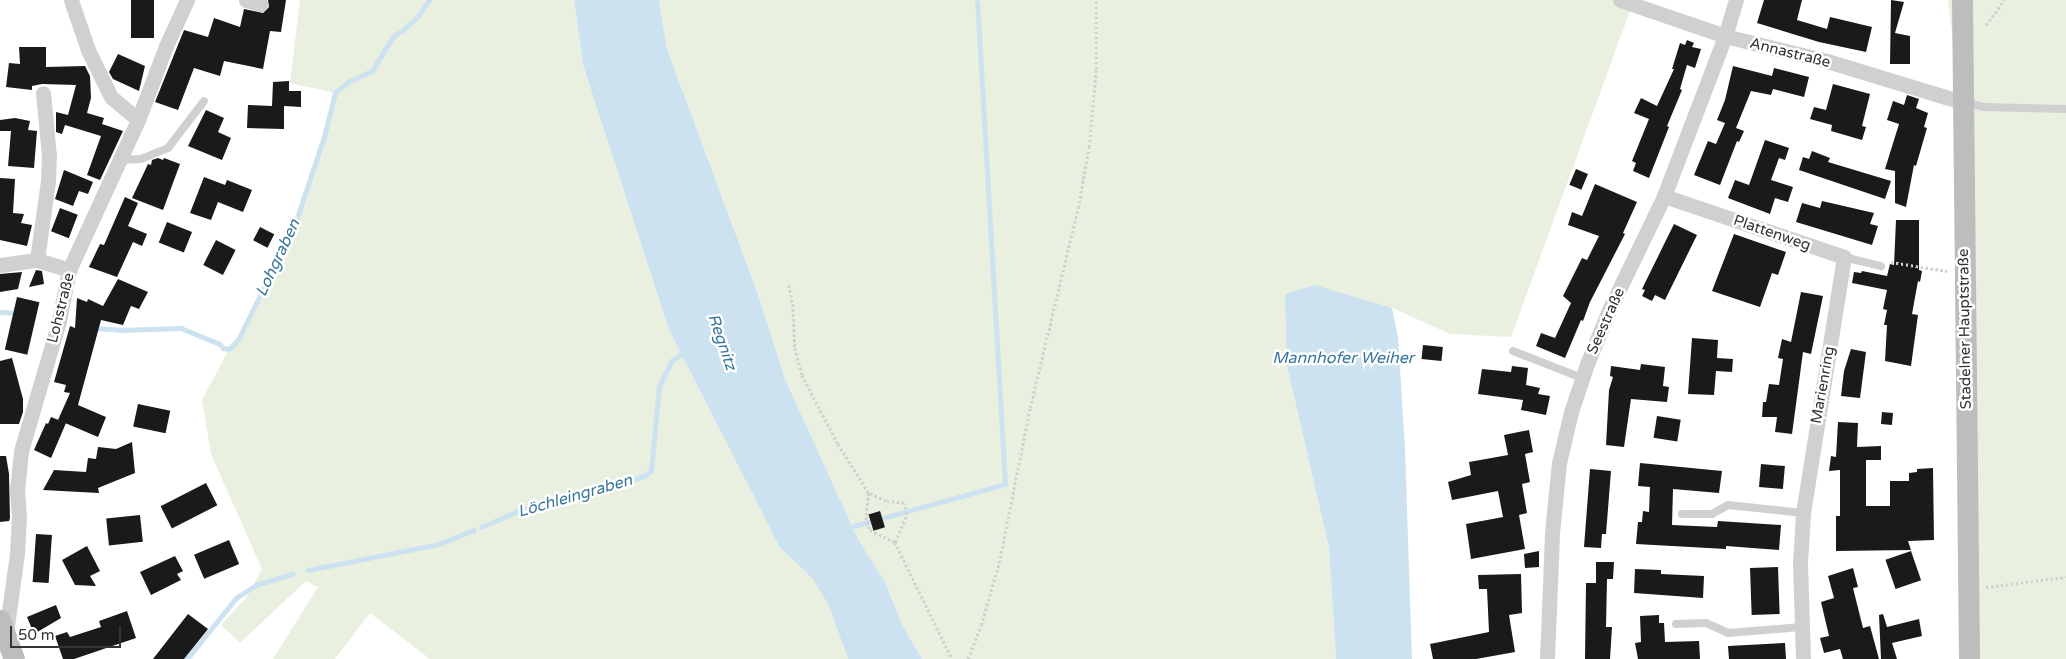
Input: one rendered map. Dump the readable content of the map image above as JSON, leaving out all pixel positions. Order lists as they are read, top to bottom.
{
  "streets": {
    "main road": ["Stadelner Hauptstraße"],
    "street": [
      "Annastraße",
      "Plattenweg",
      "Lohstraße",
      "Seestraße",
      "Marienring"
    ]
  },
  "crossings": [
    ["Annastraße", "Seestraße"],
    ["Annastraße", "Stadelner Hauptstraße"],
    ["Plattenweg", "Seestraße"],
    ["Plattenweg", "Marienring"]
  ],
  "water": [
    "Lohgraben",
    "Regnitz",
    "Mannhofer Weiher",
    "Löchleingraben"
  ],
  "scale_bar": "50 m"
}
